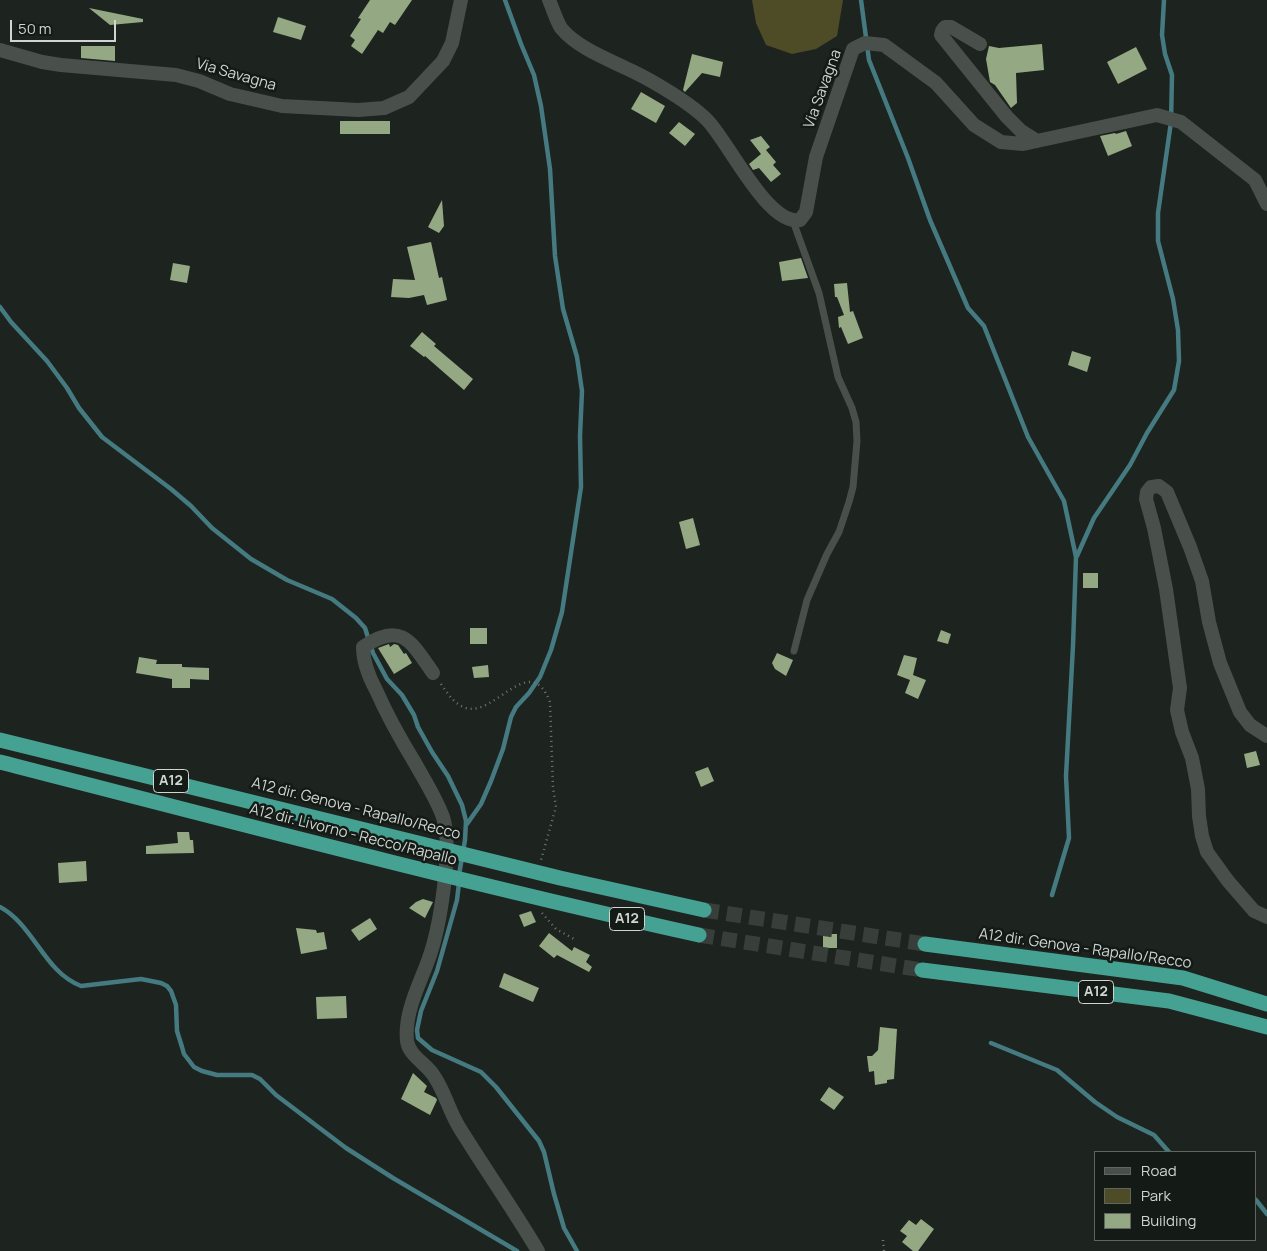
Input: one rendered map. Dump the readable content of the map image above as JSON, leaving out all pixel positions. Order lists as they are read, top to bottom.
{
  "streets": {
    "highway": ["A12", "A12 dir. Genova - Rapallo/Recco", "A12 dir. Livorno - Recco/Rapallo"],
    "street": ["Via Savagna"]
  },
  "legend": ["Road", "Park", "Building"],
  "scale_bar": "50 m"
}
